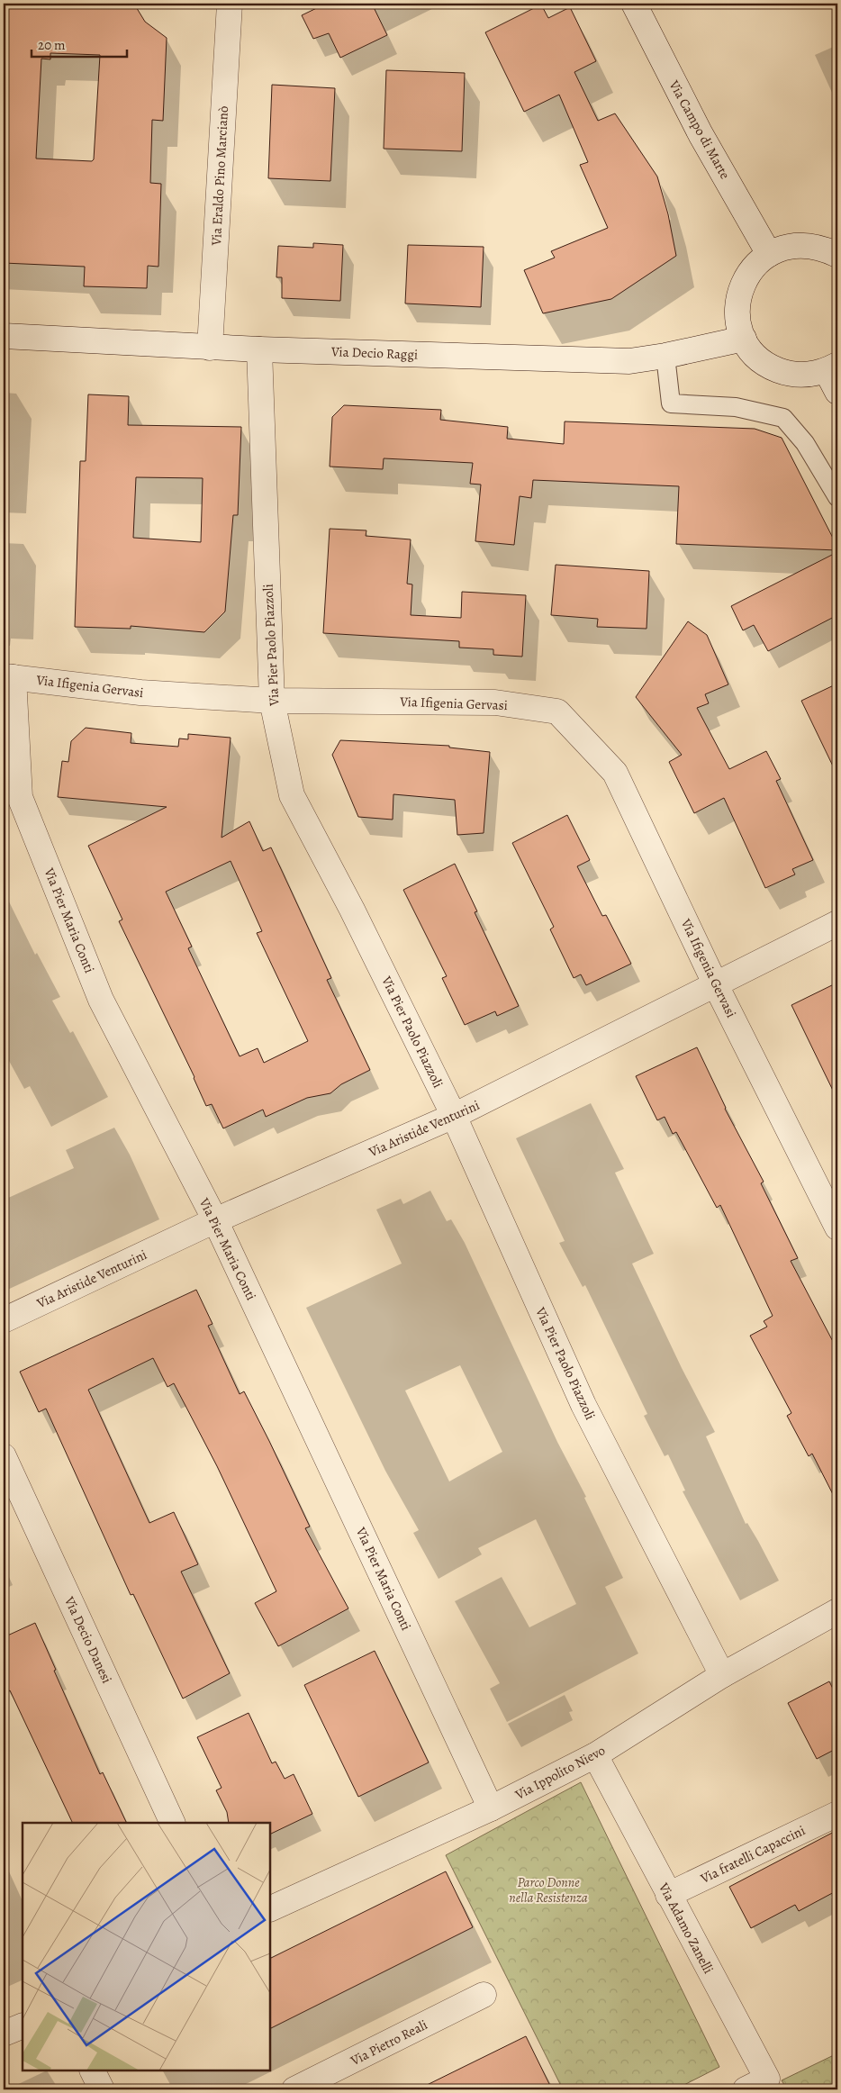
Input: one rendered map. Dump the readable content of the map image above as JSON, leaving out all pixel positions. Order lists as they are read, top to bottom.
{
  "streets": {
    "street": [
      "Via Campo di Marte",
      "Via Eraldo Pino Marcianò",
      "Via Decio Raggi",
      "Via Pier Paolo Piazzoli",
      "Via Ifigenia Gervasi",
      "Via Pier Maria Conti",
      "Via Aristide Venturini",
      "Via Decio Danesi",
      "Via Ippolito Nievo",
      "Via fratelli Capaccini",
      "Via Adamo Zanelli",
      "Via Pietro Reali"
    ]
  },
  "crossings": [
    ["Via Eraldo Pino Marcianò", "Via Decio Raggi"],
    ["Via Decio Raggi", "Via Pier Paolo Piazzoli"],
    ["Via Pier Paolo Piazzoli", "Via Ifigenia Gervasi"],
    ["Via Pier Paolo Piazzoli", "Via Aristide Venturini"],
    ["Via Pier Paolo Piazzoli", "Via Ippolito Nievo"],
    ["Via Ifigenia Gervasi", "Via Pier Maria Conti"],
    ["Via Ifigenia Gervasi", "Via Aristide Venturini"],
    ["Via Pier Maria Conti", "Via Aristide Venturini"],
    ["Via Pier Maria Conti", "Via Ippolito Nievo"],
    ["Via Ippolito Nievo", "Via Adamo Zanelli"],
    ["Via fratelli Capaccini", "Via Adamo Zanelli"]
  ],
  "parks": ["Parco Donne nella Resistenza"],
  "scale_bar": "20 m"
}
